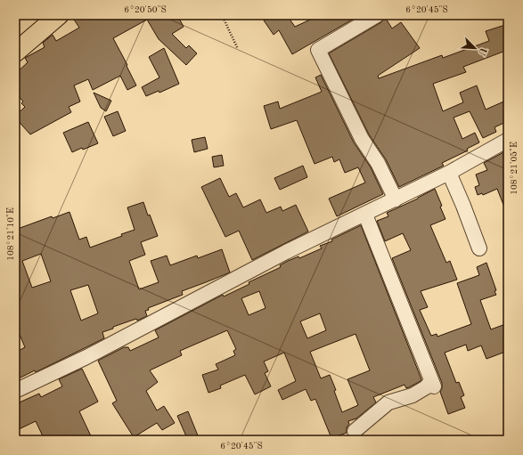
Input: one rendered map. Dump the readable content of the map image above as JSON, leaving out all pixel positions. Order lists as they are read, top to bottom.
{
  "north": "bottom right",
  "coordinates": [
    "6°20'50\"S",
    "6°20'45\"S",
    "108°21'05\"E",
    "108°21'10\"E"
  ]
}
